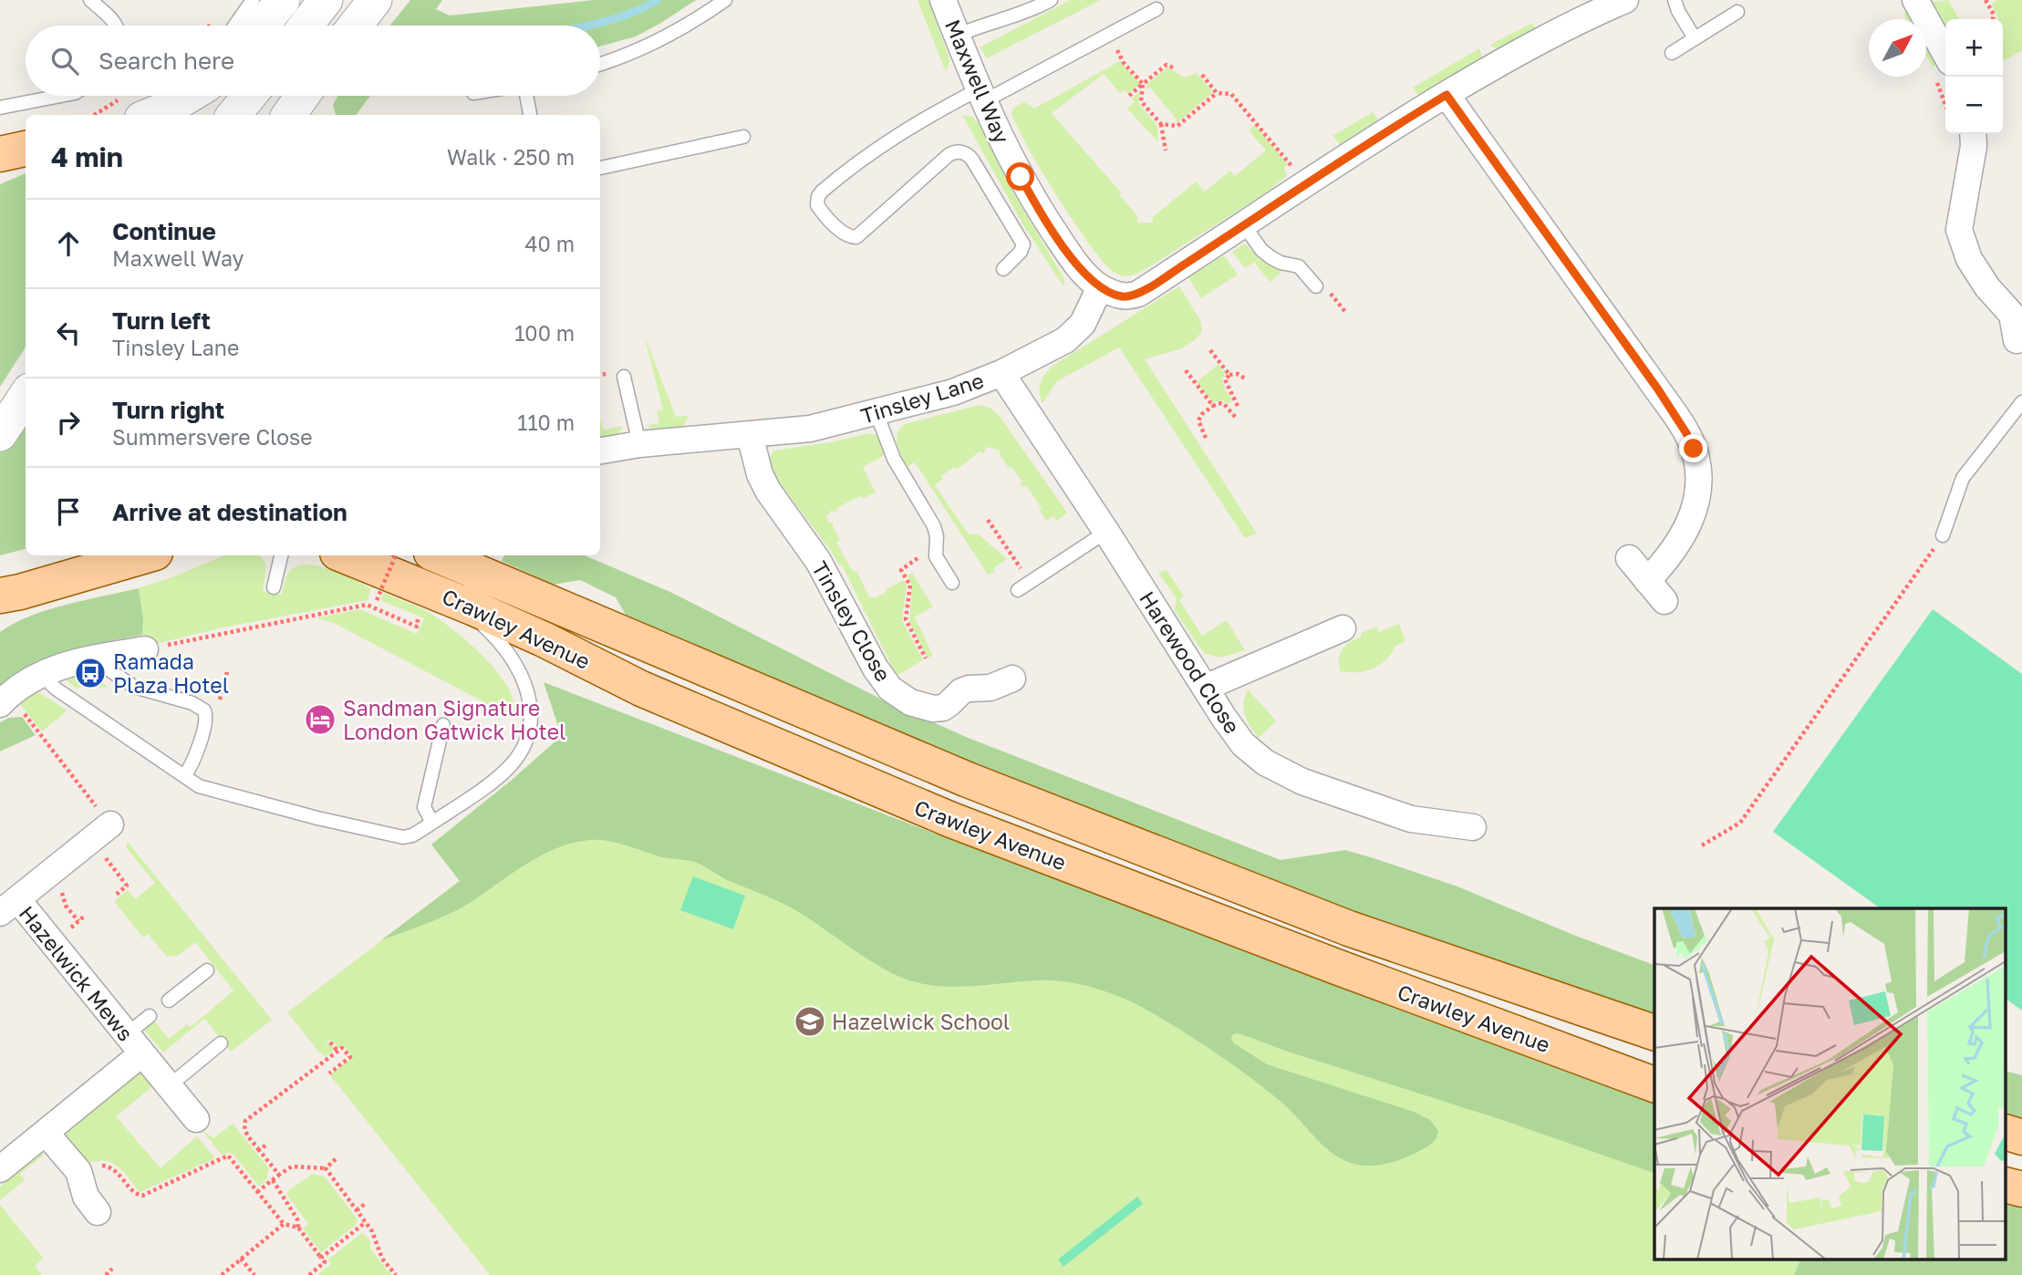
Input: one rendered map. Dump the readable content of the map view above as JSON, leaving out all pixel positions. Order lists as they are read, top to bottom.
{
  "streets": {
    "main road": ["Crawley Avenue"],
    "street": [
      "Maxwell Way",
      "Tinsley Lane",
      "Tinsley Close",
      "Harewood Close",
      "Hazelwick Mews"
    ]
  },
  "crossings": [
    ["Maxwell Way", "Tinsley Lane"],
    ["Tinsley Lane", "Tinsley Close"],
    ["Tinsley Lane", "Harewood Close"]
  ],
  "places": {
    "bus stop": ["Ramada Plaza Hotel"],
    "hotel": ["Sandman Signature London Gatwick Hotel"],
    "school or university": ["Hazelwick School"]
  },
  "north": "top right",
  "page": {
    "map_buttons": ["+", "−"],
    "search": "Search here",
    "heading": ["4 min", "Walk · 250 m"],
    "list": [
      ["Continue", "Maxwell Way", "40 m"],
      ["Turn left", "Tinsley Lane", "100 m"],
      ["Turn right", "Summersvere Close", "110 m"],
      "Arrive at destination"
    ]
  }
}
